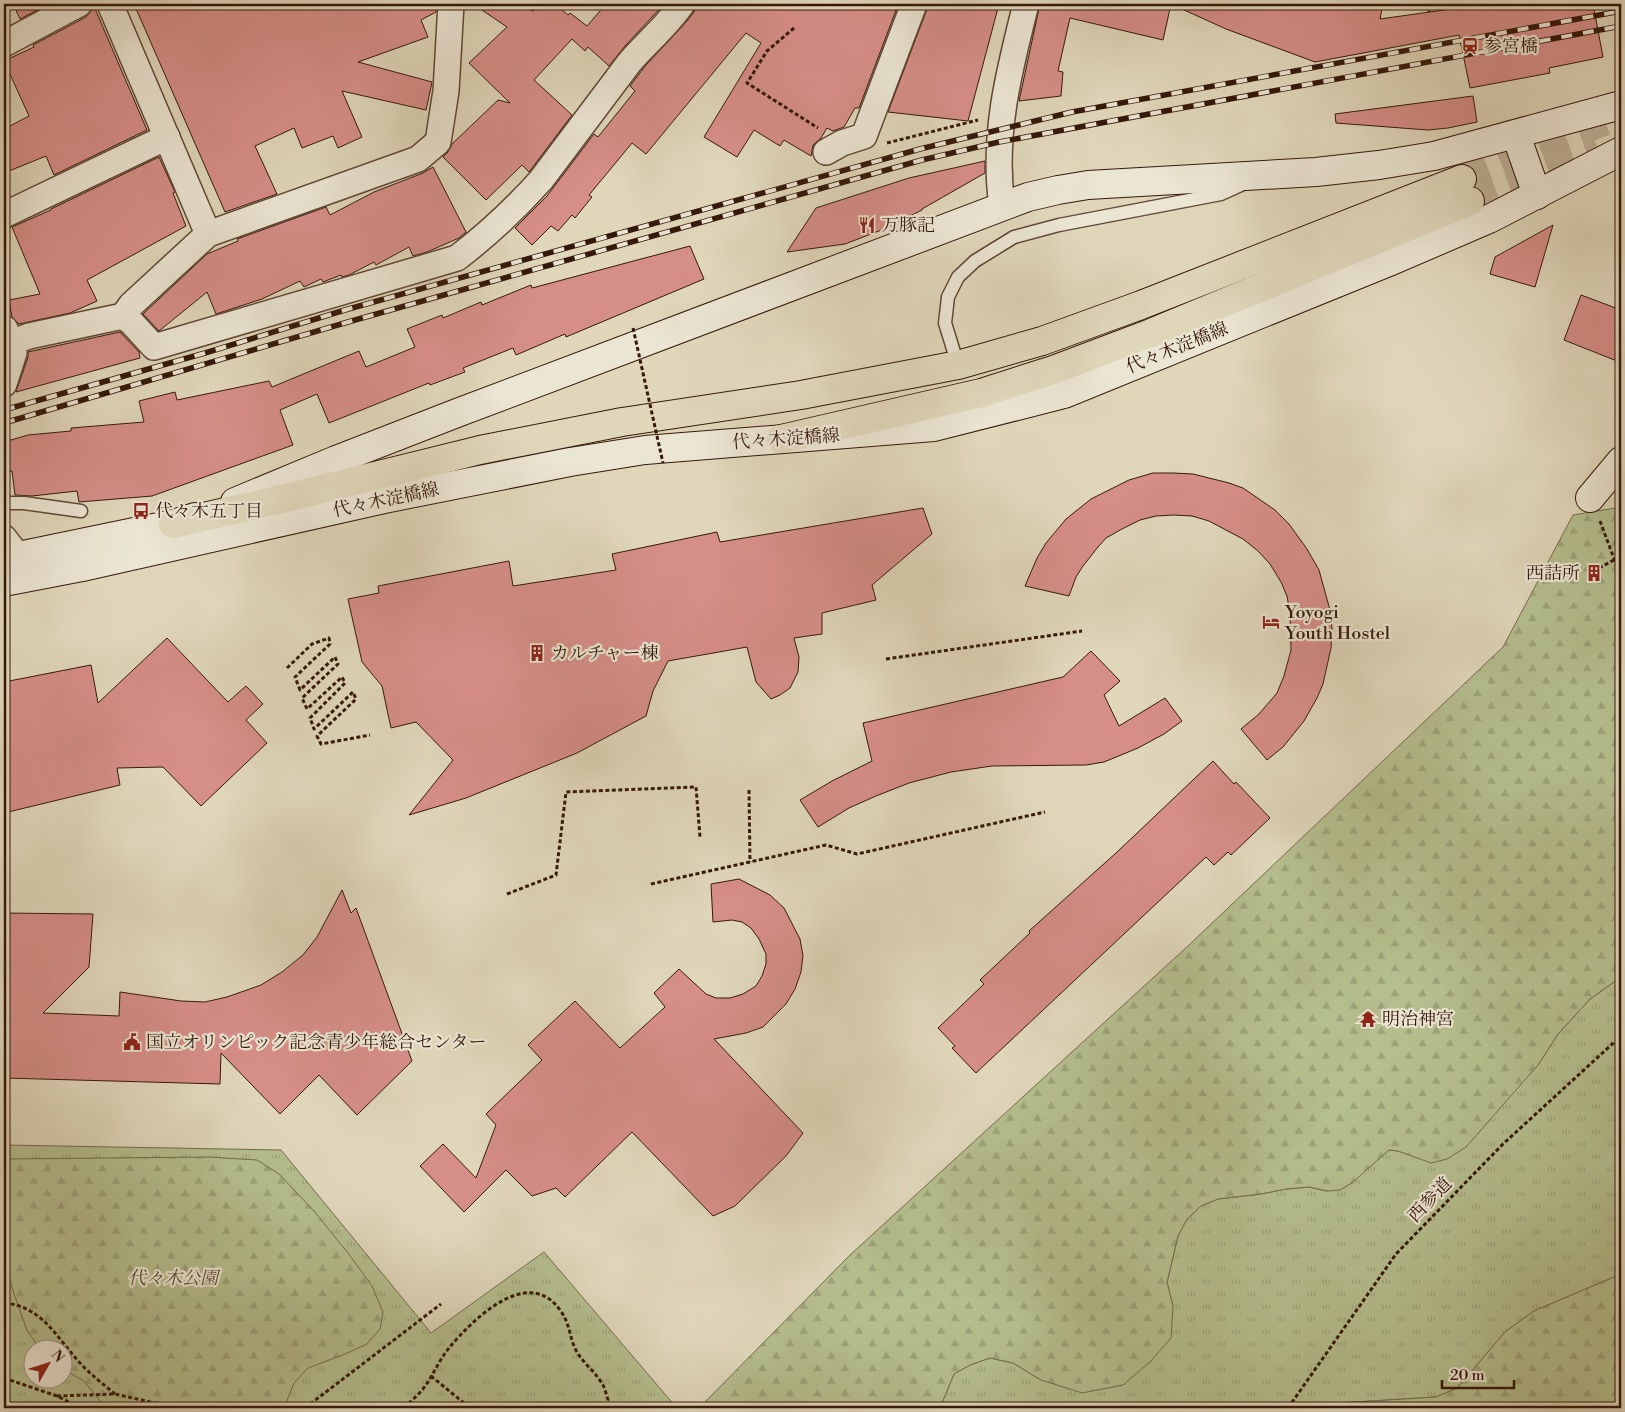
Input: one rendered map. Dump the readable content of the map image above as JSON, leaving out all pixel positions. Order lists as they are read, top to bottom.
{
  "streets": {
    "street": ["代々木淀橋線"],
    "path": ["西参道"]
  },
  "parks": ["代々木公園"],
  "places": {
    "station": ["参宮橋"],
    "restaurant": ["万豚記"],
    "bus stop": ["代々木五丁目"],
    "building": ["西詰所", "カルチャー棟"],
    "hotel": ["Yoyogi Youth Hostel"],
    "temple": ["明治神宮"],
    "public building": ["国立オリンピック記念青少年総合センター"]
  },
  "scale_bar": "20 m",
  "north": "top right"
}
